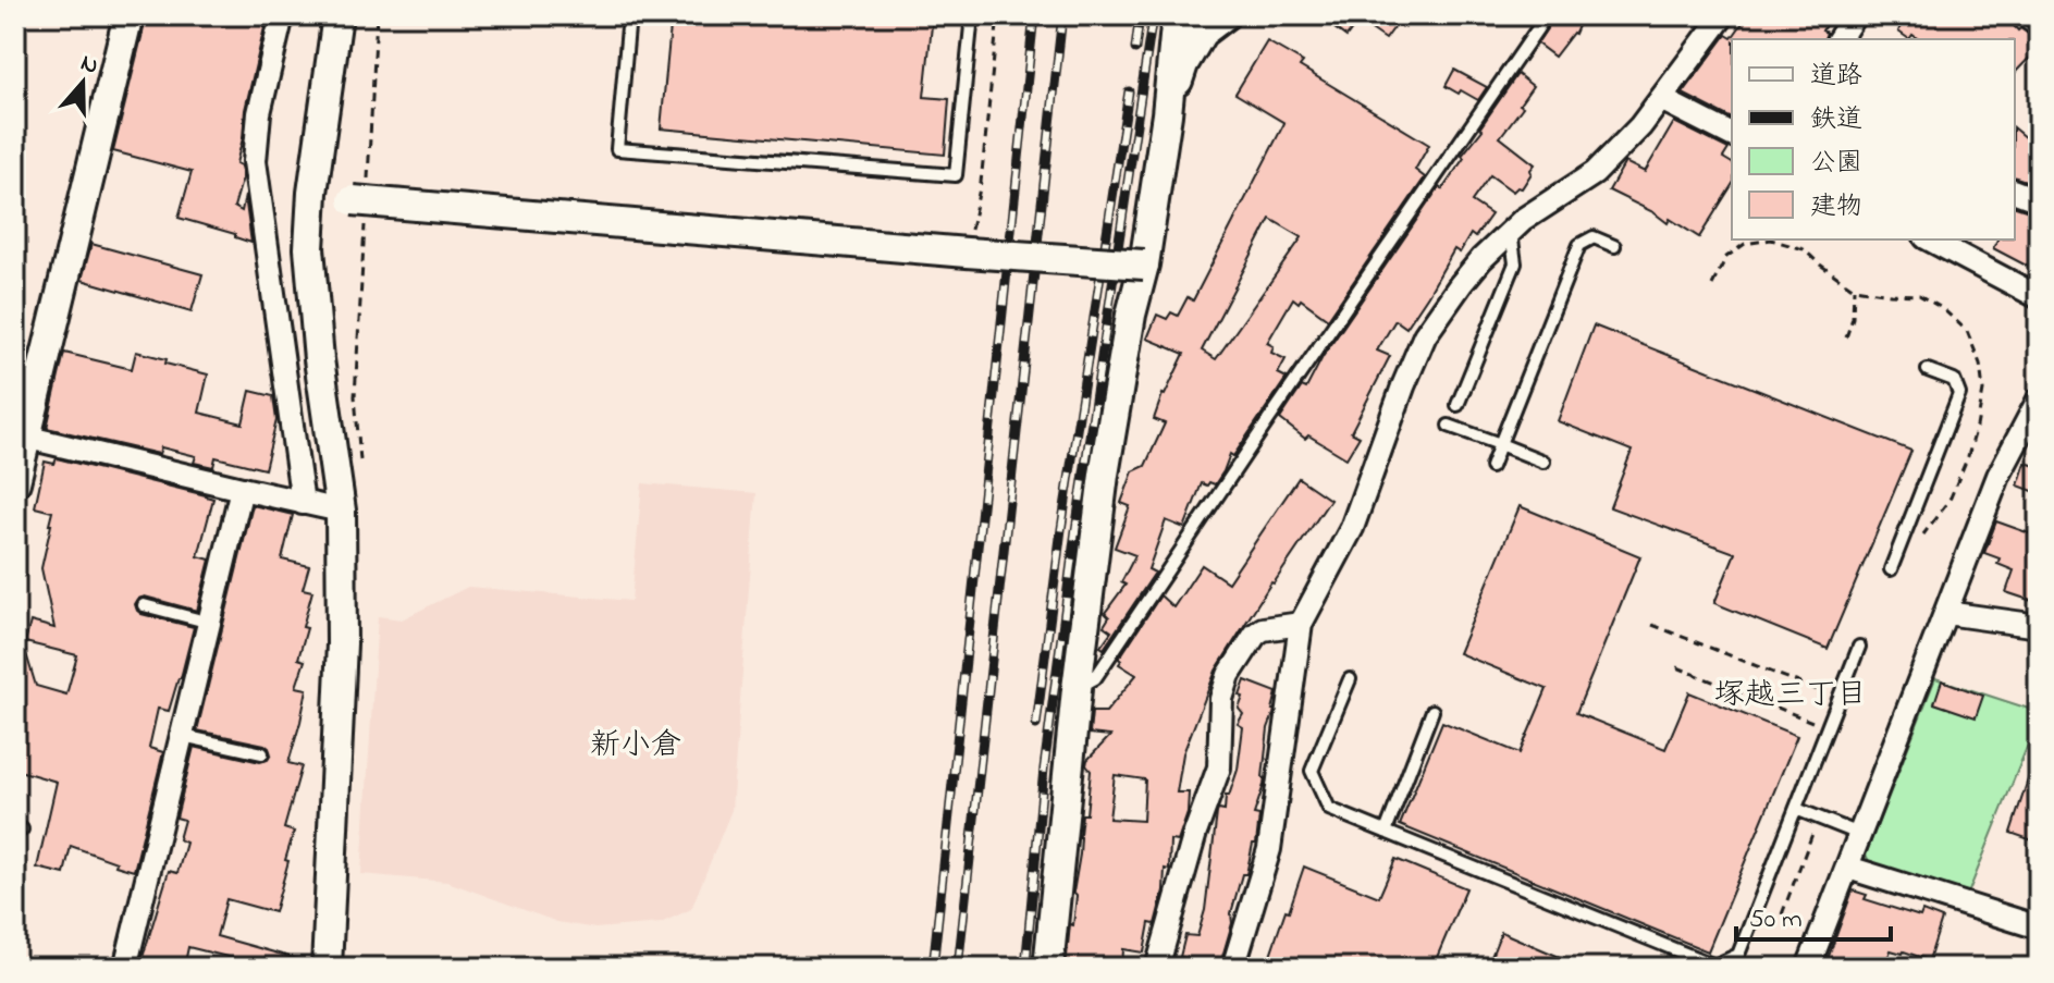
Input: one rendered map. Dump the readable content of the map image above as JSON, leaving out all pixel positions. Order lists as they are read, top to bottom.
{
  "districts": ["塚越三丁目", "新小倉"],
  "legend": [
    "道路",
    "鉄道",
    "公園",
    "建物"
  ],
  "scale_bar": "50 m",
  "north": "top"
}
